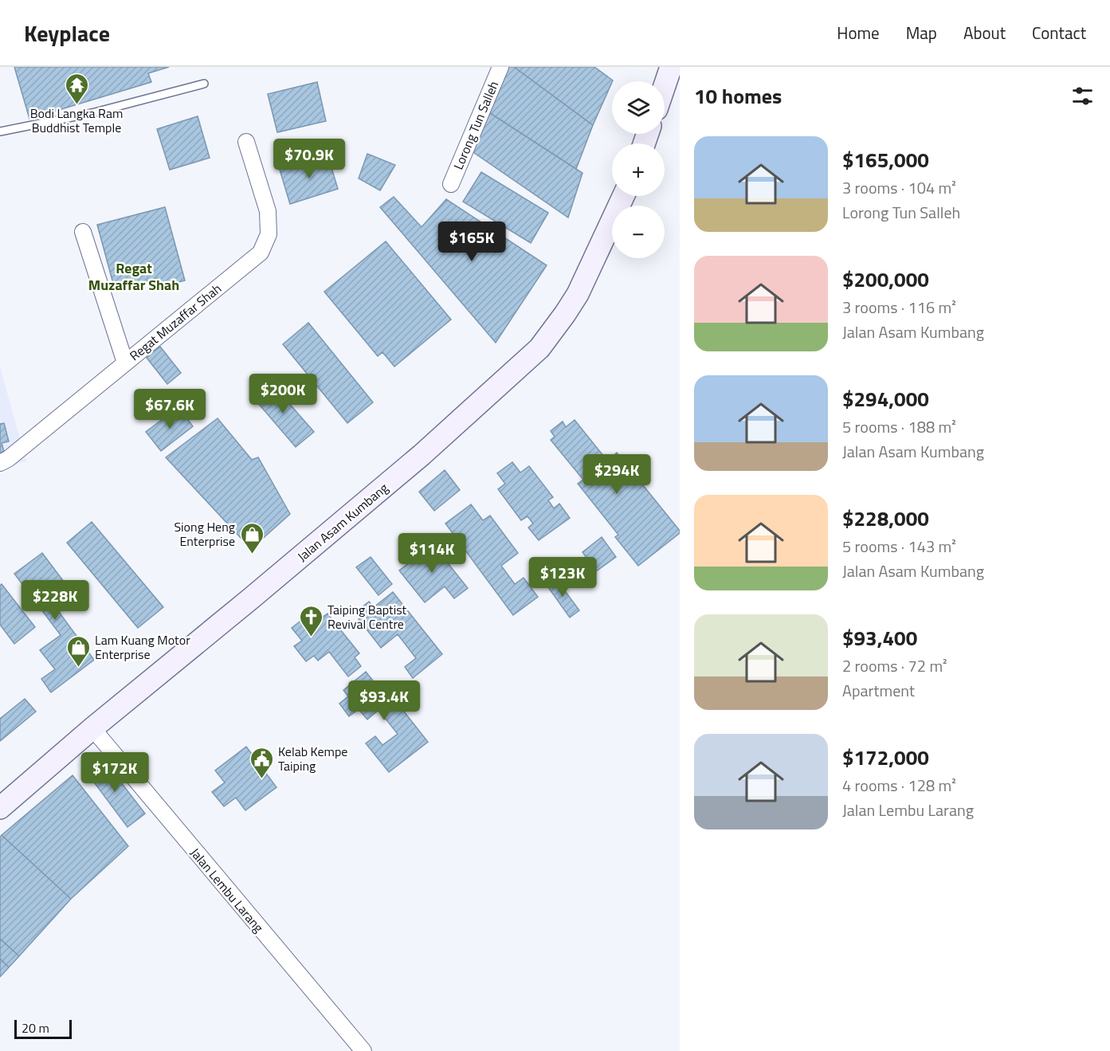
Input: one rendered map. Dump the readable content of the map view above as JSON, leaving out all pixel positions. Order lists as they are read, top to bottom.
{
  "streets": {
    "main road": ["Jalan Asam Kumbang"],
    "street": ["Lorong Tun Salleh", "Regat Muzaffar Shah", "Jalan Lembu Larang"]
  },
  "crossings": [
    ["Jalan Asam Kumbang", "Jalan Lembu Larang"]
  ],
  "districts": ["Regat Muzaffar Shah"],
  "places": {
    "temple": ["Bodi Langka Ram Buddhist Temple"],
    "shop": ["Siong Heng Enterprise", "Lam Kuang Motor Enterprise"],
    "church": ["Taiping Baptist Revival Centre"],
    "public building": ["Kelab Kempe Taiping"]
  },
  "scale_bar": "20 m",
  "page": {
    "header": "Keyplace",
    "nav": [
      "Home",
      "Map",
      "About",
      "Contact"
    ],
    "heading": "10 homes",
    "map_buttons": ["+", "−"],
    "list": [
      {
        "name": "$165,000",
        "note": "3 rooms · 104 m² · Lorong Tun Salleh"
      },
      {
        "name": "$200,000",
        "note": "3 rooms · 116 m² · Jalan Asam Kumbang"
      },
      {
        "name": "$294,000",
        "note": "5 rooms · 188 m² · Jalan Asam Kumbang"
      },
      {
        "name": "$228,000",
        "note": "5 rooms · 143 m² · Jalan Asam Kumbang"
      },
      {
        "name": "$93,400",
        "note": "2 rooms · 72 m² · Apartment"
      },
      {
        "name": "$172,000",
        "note": "4 rooms · 128 m² · Jalan Lembu Larang"
      }
    ],
    "price": [
      "$70.9K",
      "$165K",
      "$200K",
      "$67.6K",
      "$294K",
      "$114K",
      "$123K",
      "$228K",
      "$93.4K",
      "$172K"
    ],
    "scale": "20 m"
  }
}
